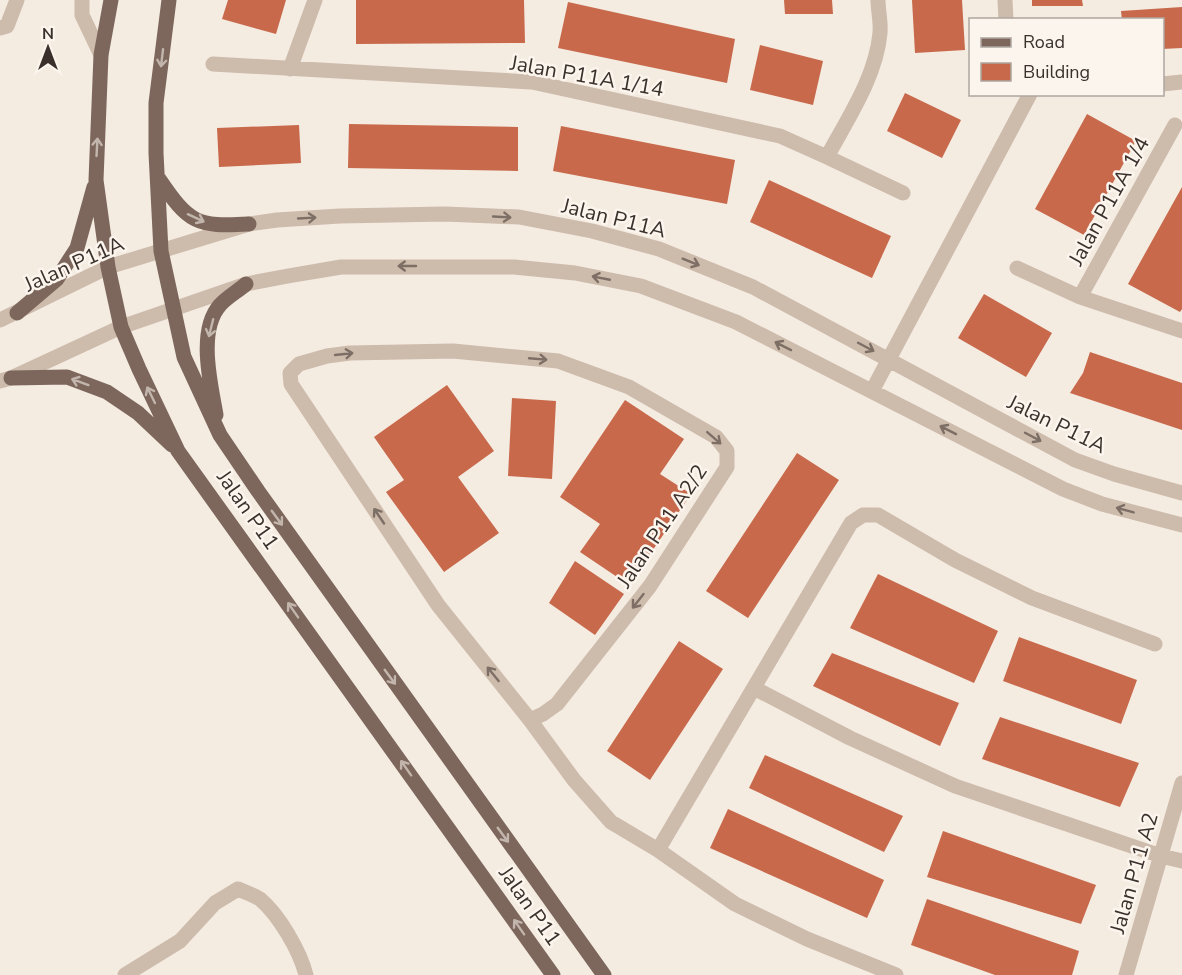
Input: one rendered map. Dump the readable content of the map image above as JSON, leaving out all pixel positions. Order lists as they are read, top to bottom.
{
  "streets": {
    "main road": ["Jalan P11"],
    "street": [
      "Jalan P11A 1/14",
      "Jalan P11A 1/4",
      "Jalan P11A",
      "Jalan P11 A2/2",
      "Jalan P11 A2"
    ]
  },
  "crossings": [
    ["Jalan P11A", "Jalan P11"]
  ],
  "legend": ["Road", "Building"],
  "north": "top"
}
